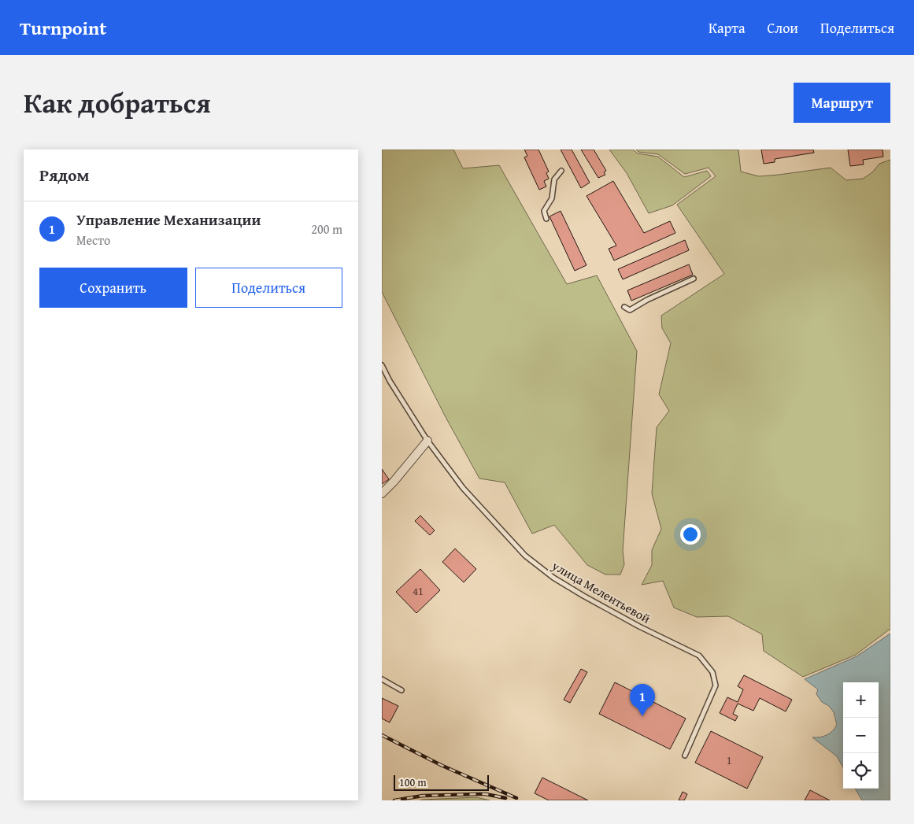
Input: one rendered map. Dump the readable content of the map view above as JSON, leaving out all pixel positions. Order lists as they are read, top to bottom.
{
  "streets": {
    "lane": ["улица Мелентьевой"]
  },
  "house_numbers": ["41", "1"],
  "scale_bar": "100 m",
  "page": {
    "header": "Turnpoint",
    "nav": ["Карта", "Слои", "Поделиться"],
    "title": "Как добраться",
    "buttons": [
      "Маршрут",
      ["Сохранить", "Поделиться"]
    ],
    "heading": "Рядом",
    "list": [
      {
        "mark": "1",
        "name": "Управление Механизации",
        "note": "Место",
        "value": "200 m"
      }
    ],
    "map_buttons": ["+", "−"],
    "pins": "1",
    "scale": "100 m"
  }
}
